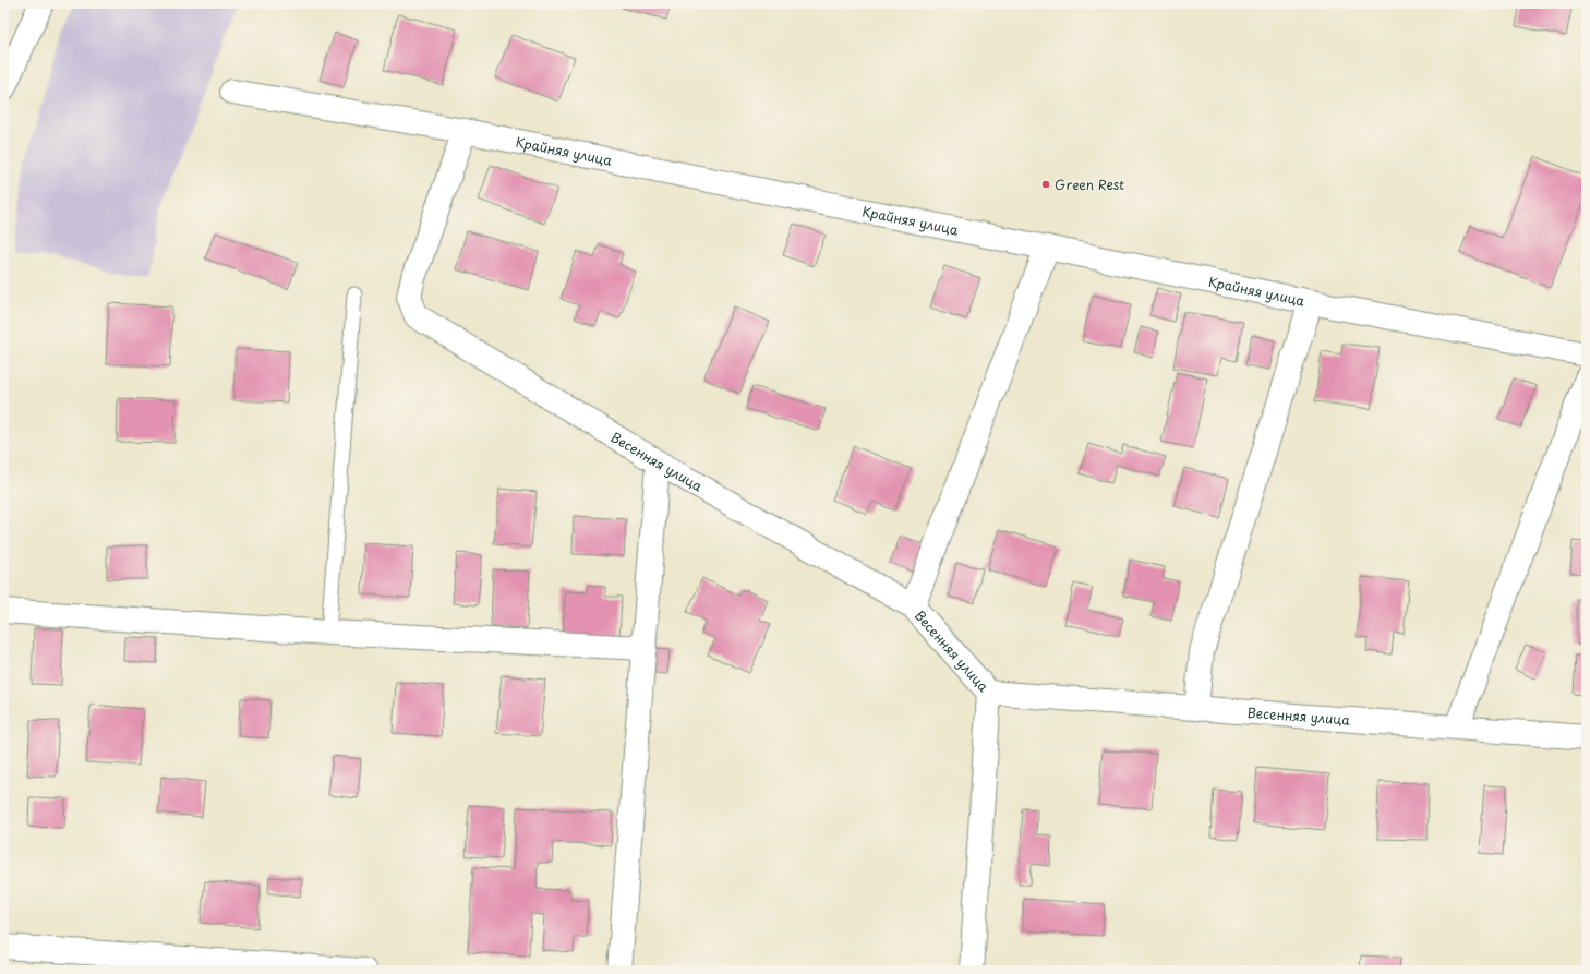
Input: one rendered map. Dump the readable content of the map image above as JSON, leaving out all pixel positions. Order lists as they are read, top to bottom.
{
  "streets": {
    "street": ["Крайняя улица", "Весенняя улица"]
  },
  "crossings": [
    ["Крайняя улица", "Весенняя улица"]
  ],
  "places": ["Green Rest"]
}
